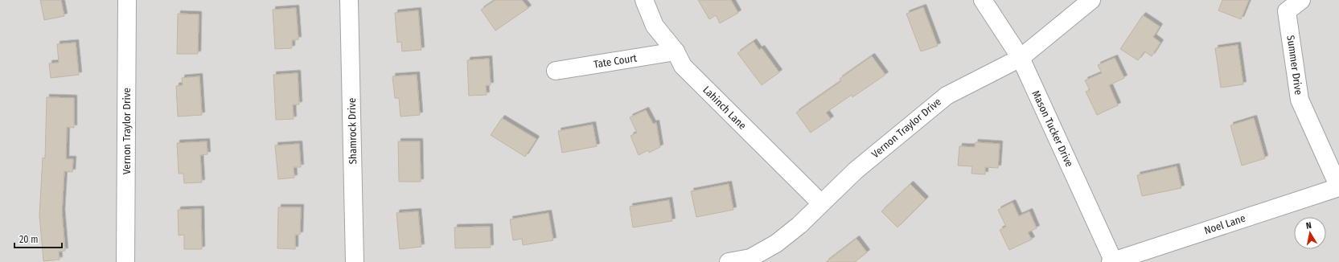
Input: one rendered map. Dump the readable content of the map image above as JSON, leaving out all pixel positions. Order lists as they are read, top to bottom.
{
  "streets": {
    "street": [
      "Tate Court",
      "Summer Drive",
      "Lahinch Lane",
      "Vernon Traylor Drive",
      "Mason Tucker Drive",
      "Shamrock Drive",
      "Noel Lane"
    ]
  },
  "crossings": [
    ["Tate Court", "Lahinch Lane"],
    ["Summer Drive", "Noel Lane"],
    ["Lahinch Lane", "Vernon Traylor Drive"],
    ["Vernon Traylor Drive", "Mason Tucker Drive"],
    ["Mason Tucker Drive", "Noel Lane"]
  ],
  "scale_bar": "20 m",
  "north": "top"
}
